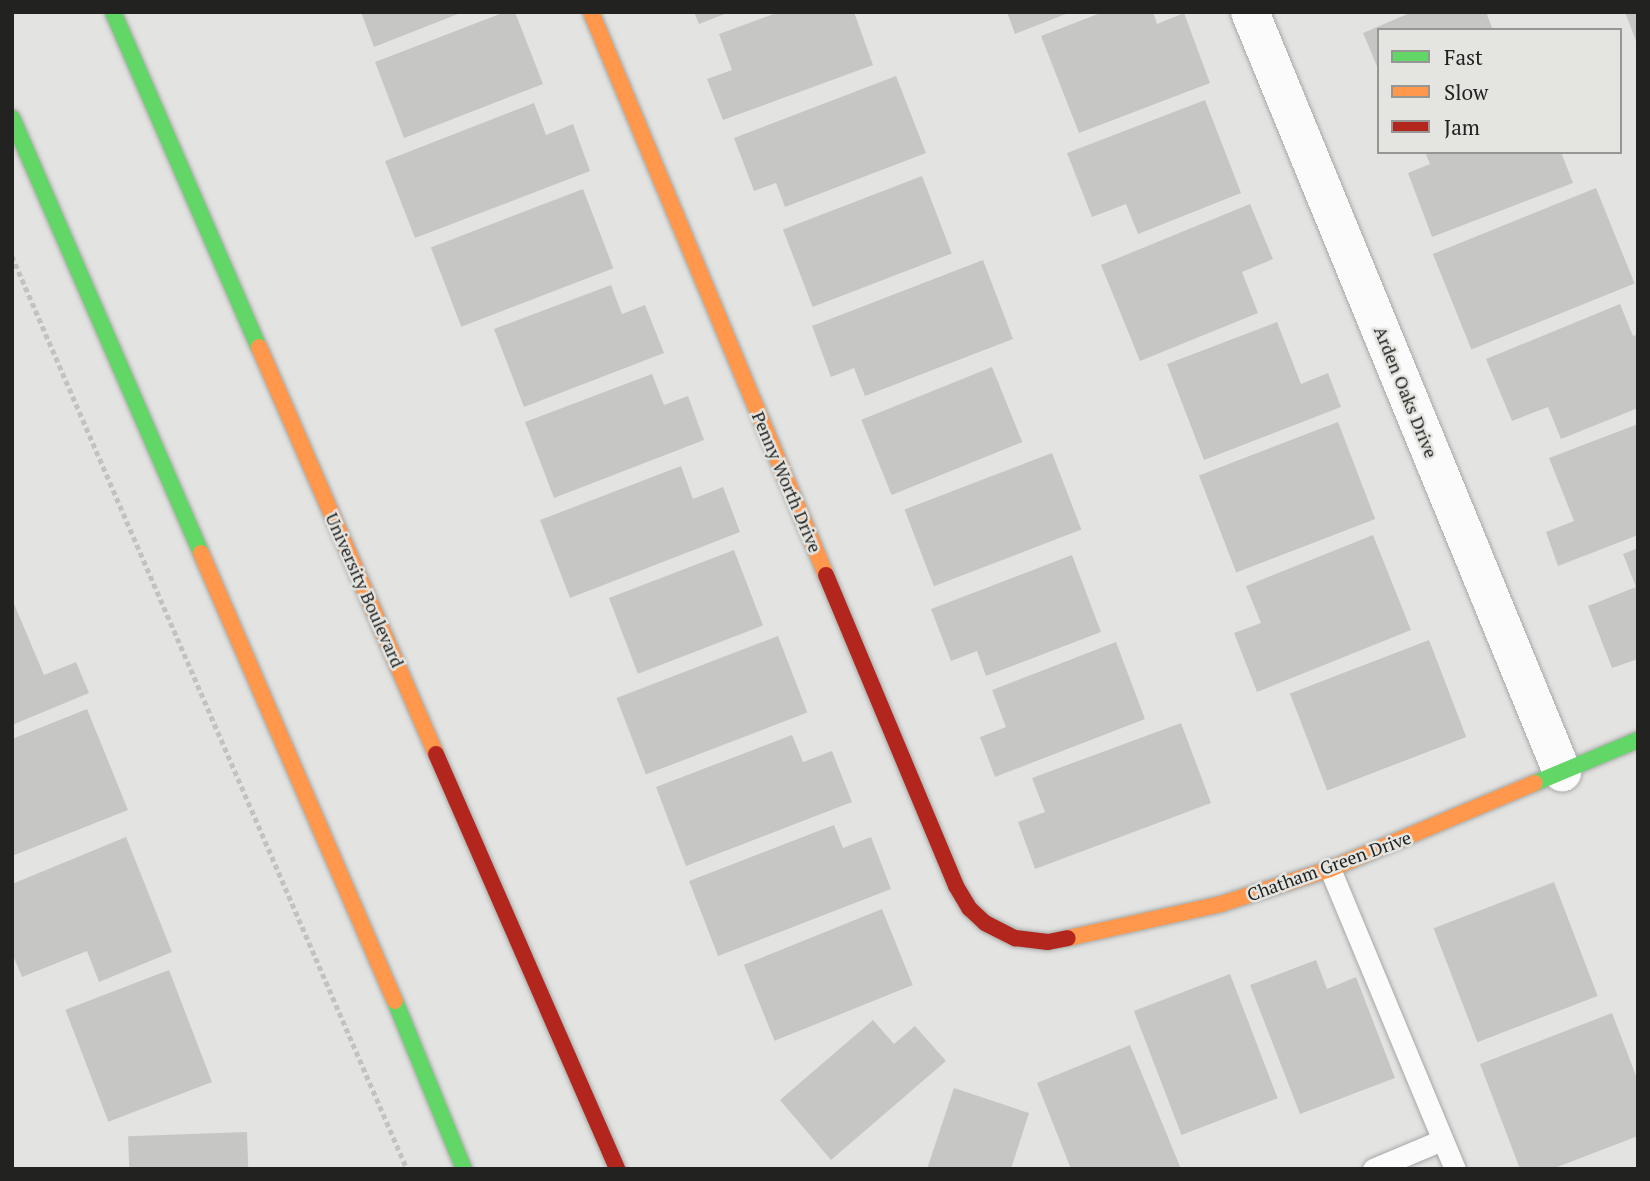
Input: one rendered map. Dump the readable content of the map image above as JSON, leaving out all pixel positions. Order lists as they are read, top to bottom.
{
  "streets": {
    "main road": ["Penny Worth Drive", "University Boulevard", "Chatham Green Drive"],
    "street": ["Arden Oaks Drive"]
  },
  "crossings": [
    ["Arden Oaks Drive", "Chatham Green Drive"],
    ["Penny Worth Drive", "Chatham Green Drive"]
  ],
  "legend": ["Fast", "Slow", "Jam"]
}
